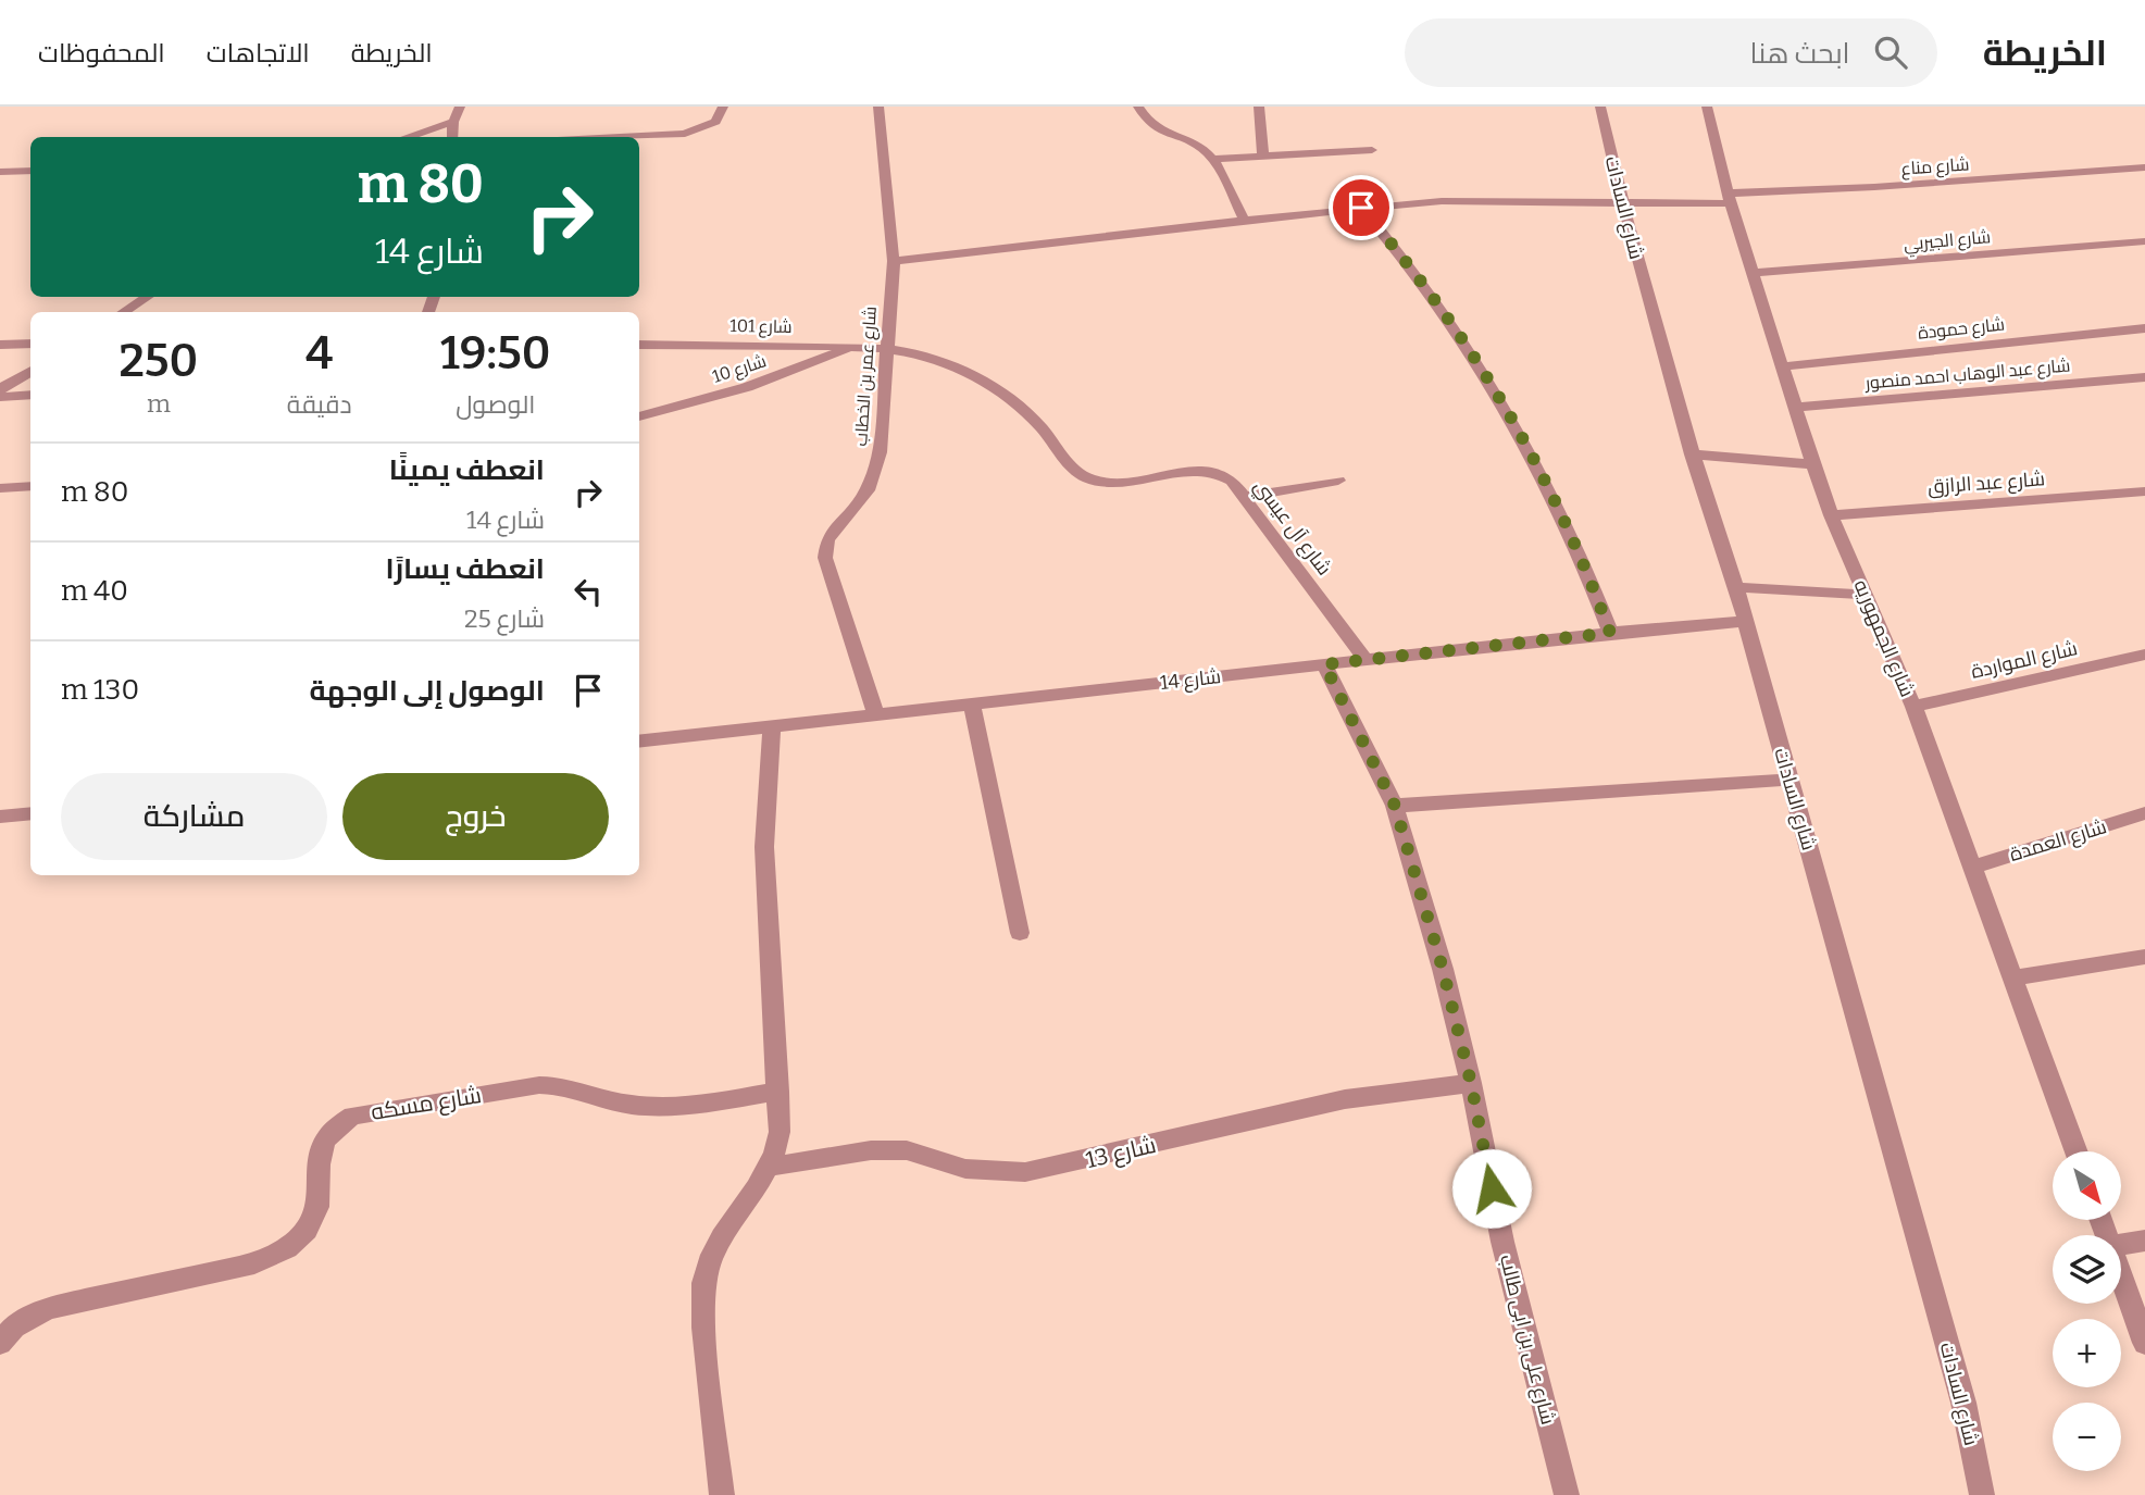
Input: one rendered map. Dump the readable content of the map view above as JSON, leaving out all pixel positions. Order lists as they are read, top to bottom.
{
  "streets": {
    "street": [
      "شارع مناع",
      "شارع السادات",
      "شارع الجيربي",
      "شارع 101",
      "شارع حمودة",
      "شارع 10",
      "شارع عبد الوهاب احمد منصور",
      "شارع عمر بن الخطاب",
      "شارع عبد الرازق",
      "شارع آل عيسي",
      "شارع الجمهوريه",
      "شارع المواردة",
      "شارع 14",
      "شارع العمدة",
      "شارع مسكه",
      "شارع 13",
      "شارع على بن ابى طالب"
    ]
  },
  "crossings": [
    ["شارع مناع", "شارع السادات"],
    ["شارع مناع", "شارع عمر بن الخطاب"],
    ["شارع مناع", "شارع الجمهوريه"],
    ["شارع السادات", "شارع 14"],
    ["شارع الجيربي", "شارع الجمهوريه"],
    ["شارع 101", "شارع 10"],
    ["شارع 101", "شارع عمر بن الخطاب"],
    ["شارع 101", "شارع آل عيسي"],
    ["شارع حمودة", "شارع الجمهوريه"],
    ["شارع عبد الوهاب احمد منصور", "شارع الجمهوريه"],
    ["شارع عمر بن الخطاب", "شارع آل عيسي"],
    ["شارع عمر بن الخطاب", "شارع 14"],
    ["شارع عبد الرازق", "شارع الجمهوريه"],
    ["شارع آل عيسي", "شارع 14"],
    ["شارع الجمهوريه", "شارع المواردة"],
    ["شارع الجمهوريه", "شارع العمدة"],
    ["شارع 14", "شارع على بن ابى طالب"],
    ["شارع 13", "شارع على بن ابى طالب"]
  ],
  "north": "bottom right",
  "page": {
    "header": "الخريطة",
    "search": "ابحث هنا",
    "nav": ["الخريطة", "الاتجاهات", "المحفوظات"],
    "turn": ["80 m", "شارع 14"],
    "eta": [
      "19:50",
      "الوصول",
      "4",
      "دقيقة",
      "250",
      "m"
    ],
    "list": [
      {
        "name": "انعطف يمينًا",
        "note": "شارع 14",
        "value": "80 m"
      },
      {
        "name": "انعطف يسارًا",
        "note": "شارع 25",
        "value": "40 m"
      },
      {
        "name": "الوصول إلى الوجهة",
        "value": "130 m"
      }
    ],
    "buttons": ["خروج", "مشاركة"],
    "map_buttons": ["+", "−"]
  }
}
